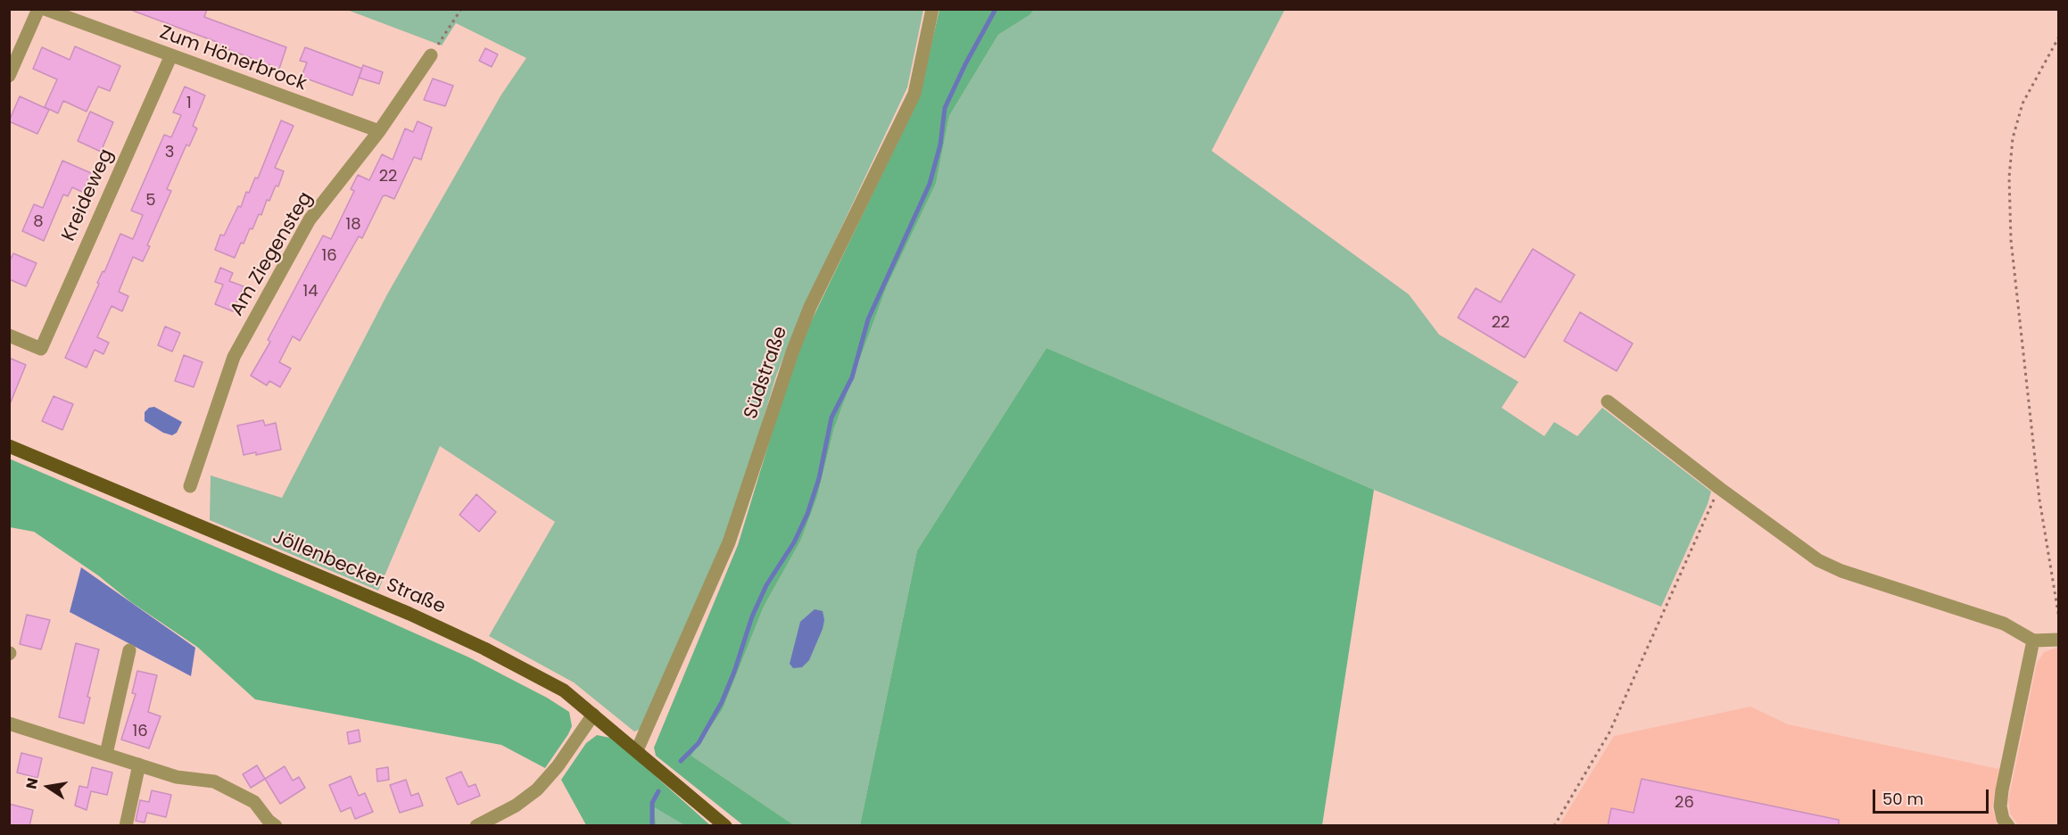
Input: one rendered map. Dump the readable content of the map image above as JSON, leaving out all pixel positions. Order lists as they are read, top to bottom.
{
  "streets": {
    "main road": ["Jöllenbecker Straße"],
    "street": [
      "Zum Hönerbrock",
      "Kreideweg",
      "Am Ziegensteg",
      "Südstraße"
    ]
  },
  "crossings": [
    ["Zum Hönerbrock", "Kreideweg"],
    ["Zum Hönerbrock", "Am Ziegensteg"],
    ["Südstraße", "Jöllenbecker Straße"]
  ],
  "house_numbers": [
    "1",
    "3",
    "22",
    "5",
    "8",
    "18",
    "16",
    "14",
    "22",
    "16",
    "26"
  ],
  "scale_bar": "50 m",
  "north": "left"
}
